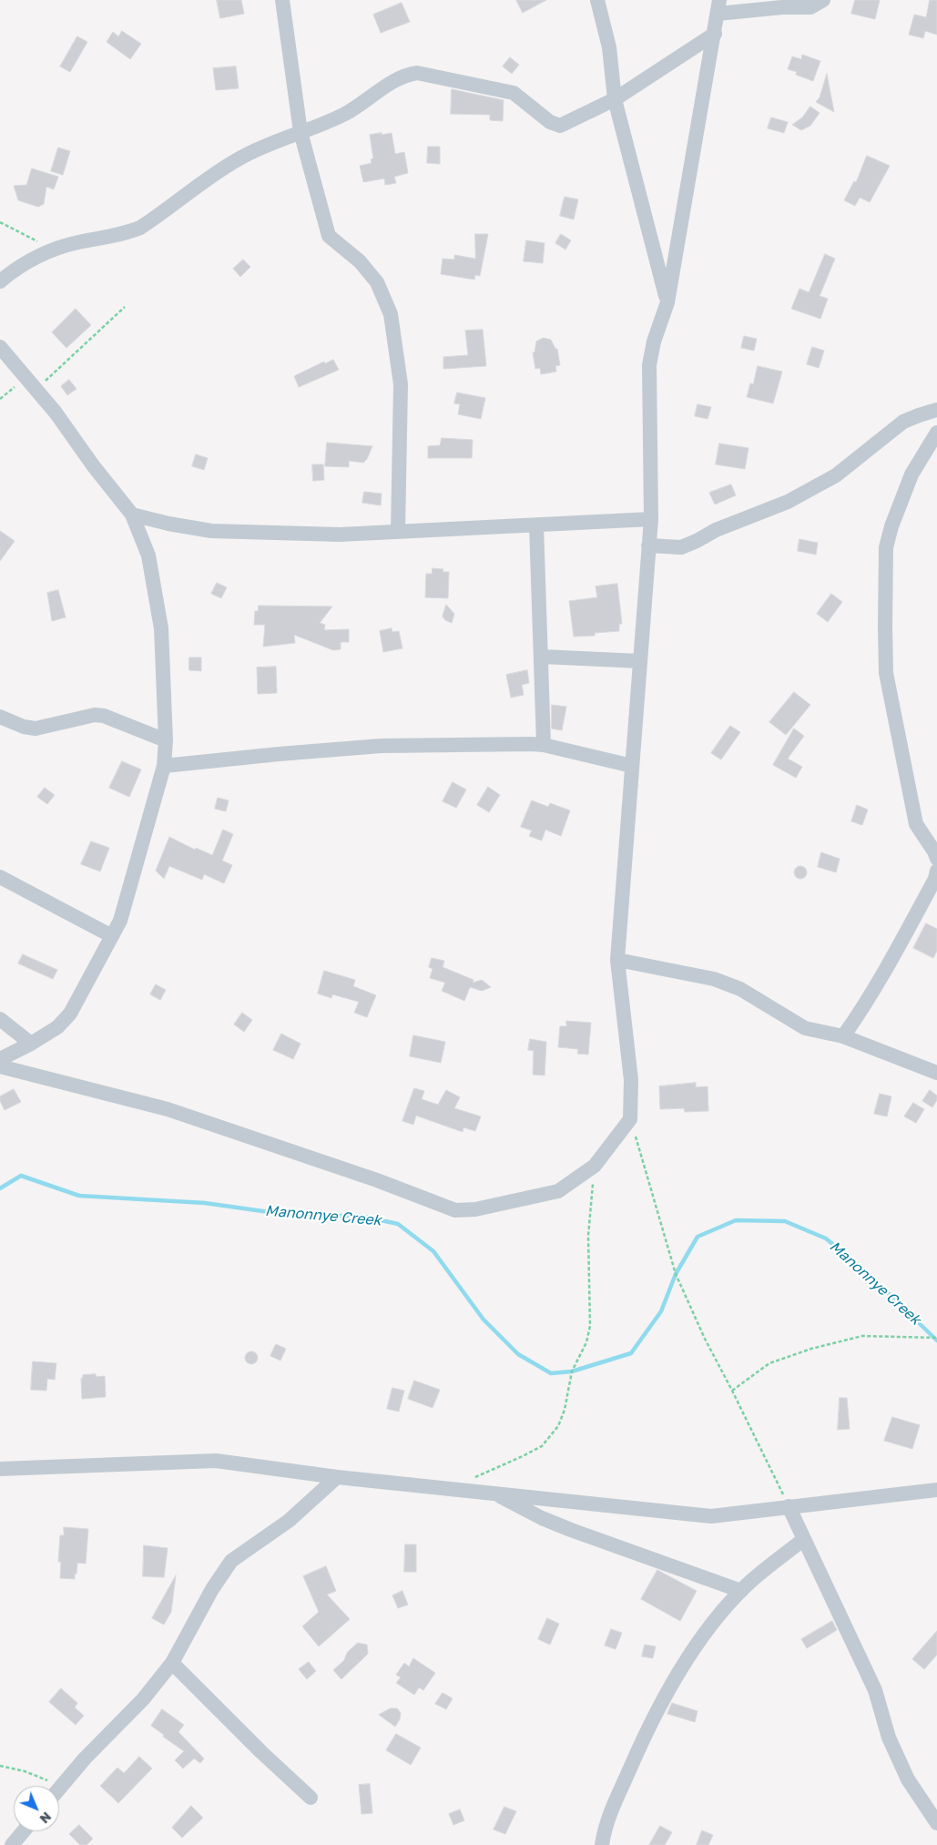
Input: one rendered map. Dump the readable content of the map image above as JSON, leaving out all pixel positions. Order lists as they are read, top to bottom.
{
  "water": ["Manonnye Creek"],
  "north": "bottom right"
}
